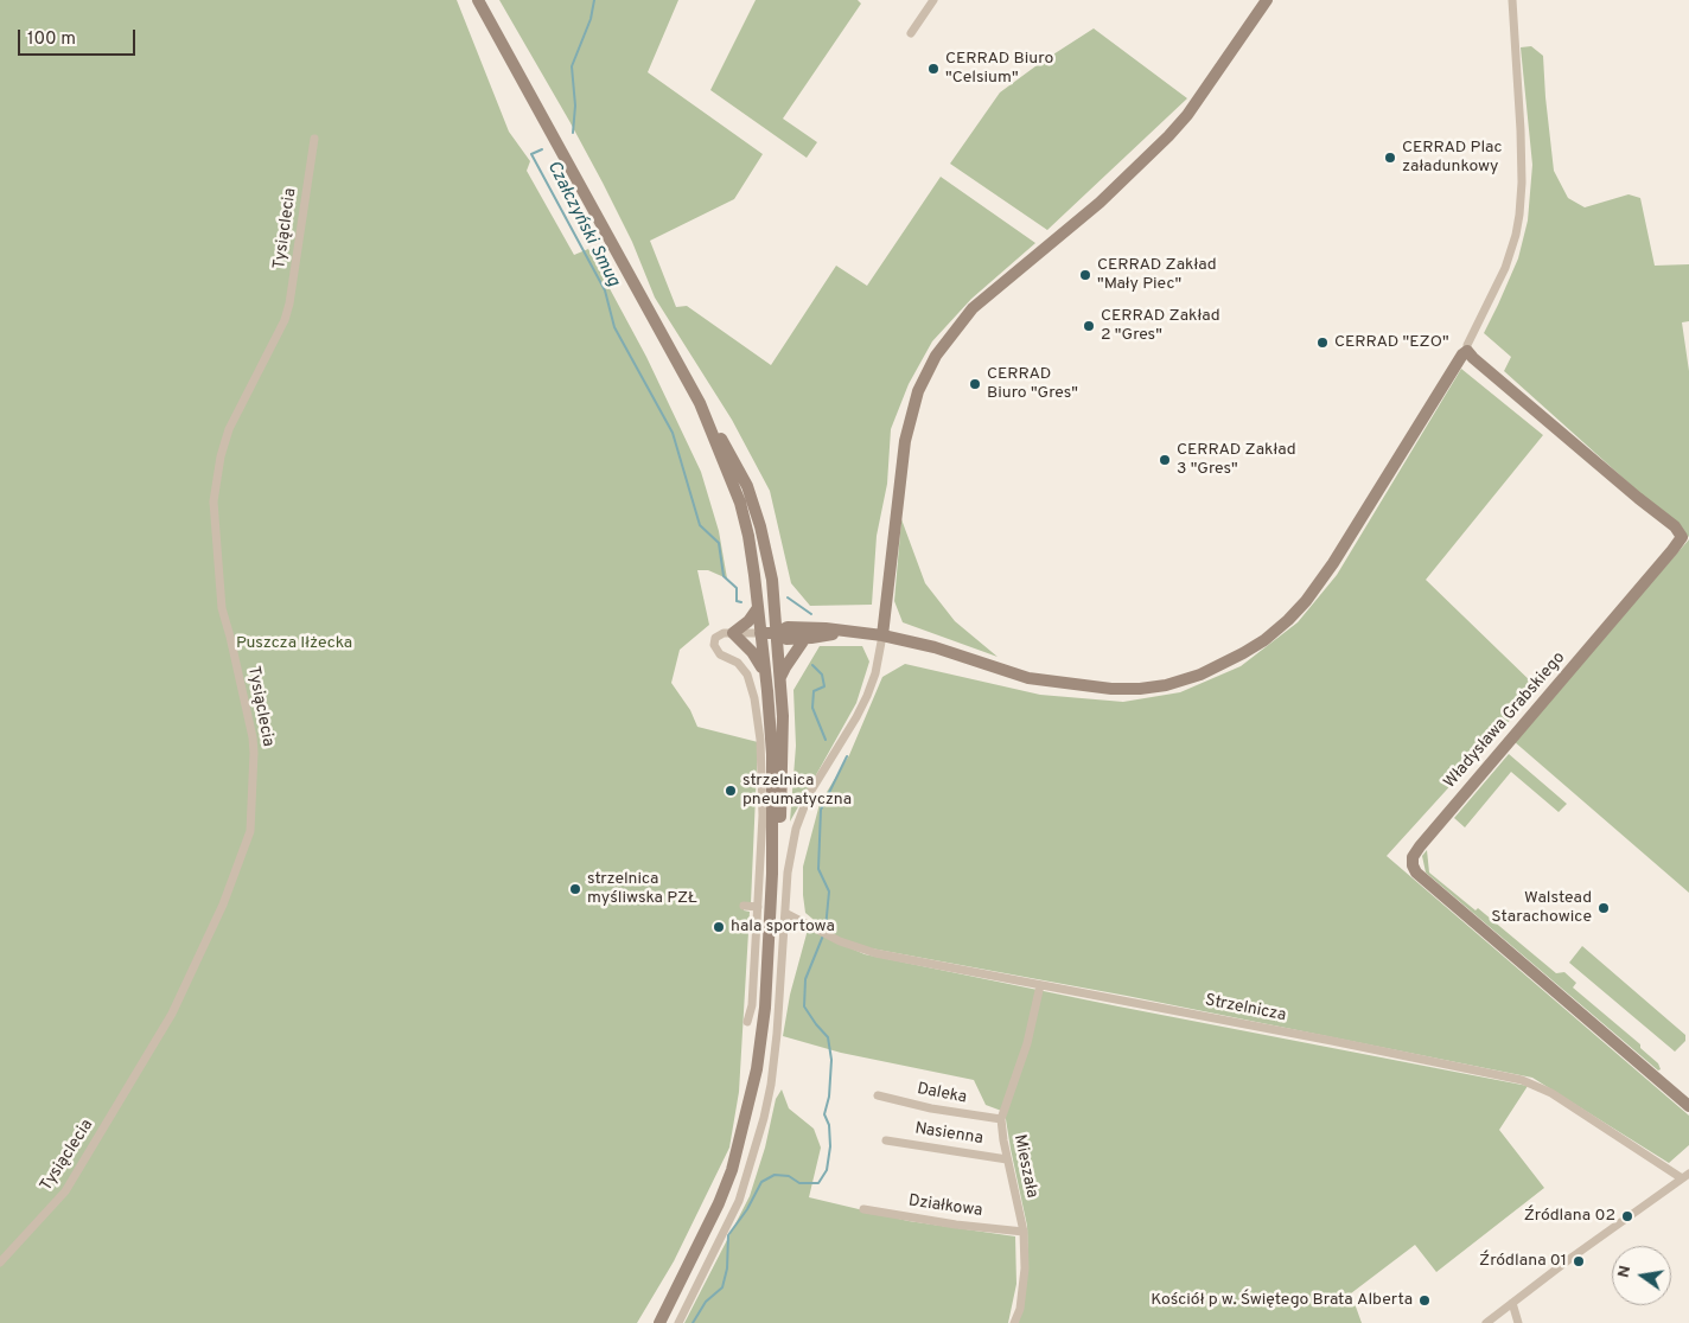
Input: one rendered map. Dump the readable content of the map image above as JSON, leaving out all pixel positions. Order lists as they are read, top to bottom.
{
  "streets": {
    "street": [
      "Tysiąclecia",
      "Władysława Grabskiego",
      "Strzelnicza",
      "Daleka",
      "Nasienna",
      "Mieszała",
      "Działkowa"
    ]
  },
  "crossings": [
    ["Strzelnicza", "Mieszała"],
    ["Daleka", "Mieszała"],
    ["Nasienna", "Mieszała"],
    ["Mieszała", "Działkowa"]
  ],
  "water": ["Czałczyński Smug"],
  "parks": ["Puszcza Iłżecka"],
  "places": [
    "CERRAD Biuro \"Celsium\"",
    "CERRAD Plac załadunkowy",
    "CERRAD Zakład \"Mały Piec\"",
    "CERRAD Zakład 2 \"Gres\"",
    "CERRAD \"EZO\"",
    "CERRAD Biuro \"Gres\"",
    "CERRAD Zakład 3 \"Gres\"",
    "strzelnica pneumatyczna",
    "strzelnica myśliwska PZŁ",
    "Walstead Starachowice",
    "hala sportowa",
    "Źródlana 02",
    "Źródlana 01",
    "Kościół p w. Świętego Brata Alberta"
  ],
  "scale_bar": "100 m",
  "north": "left"
}
